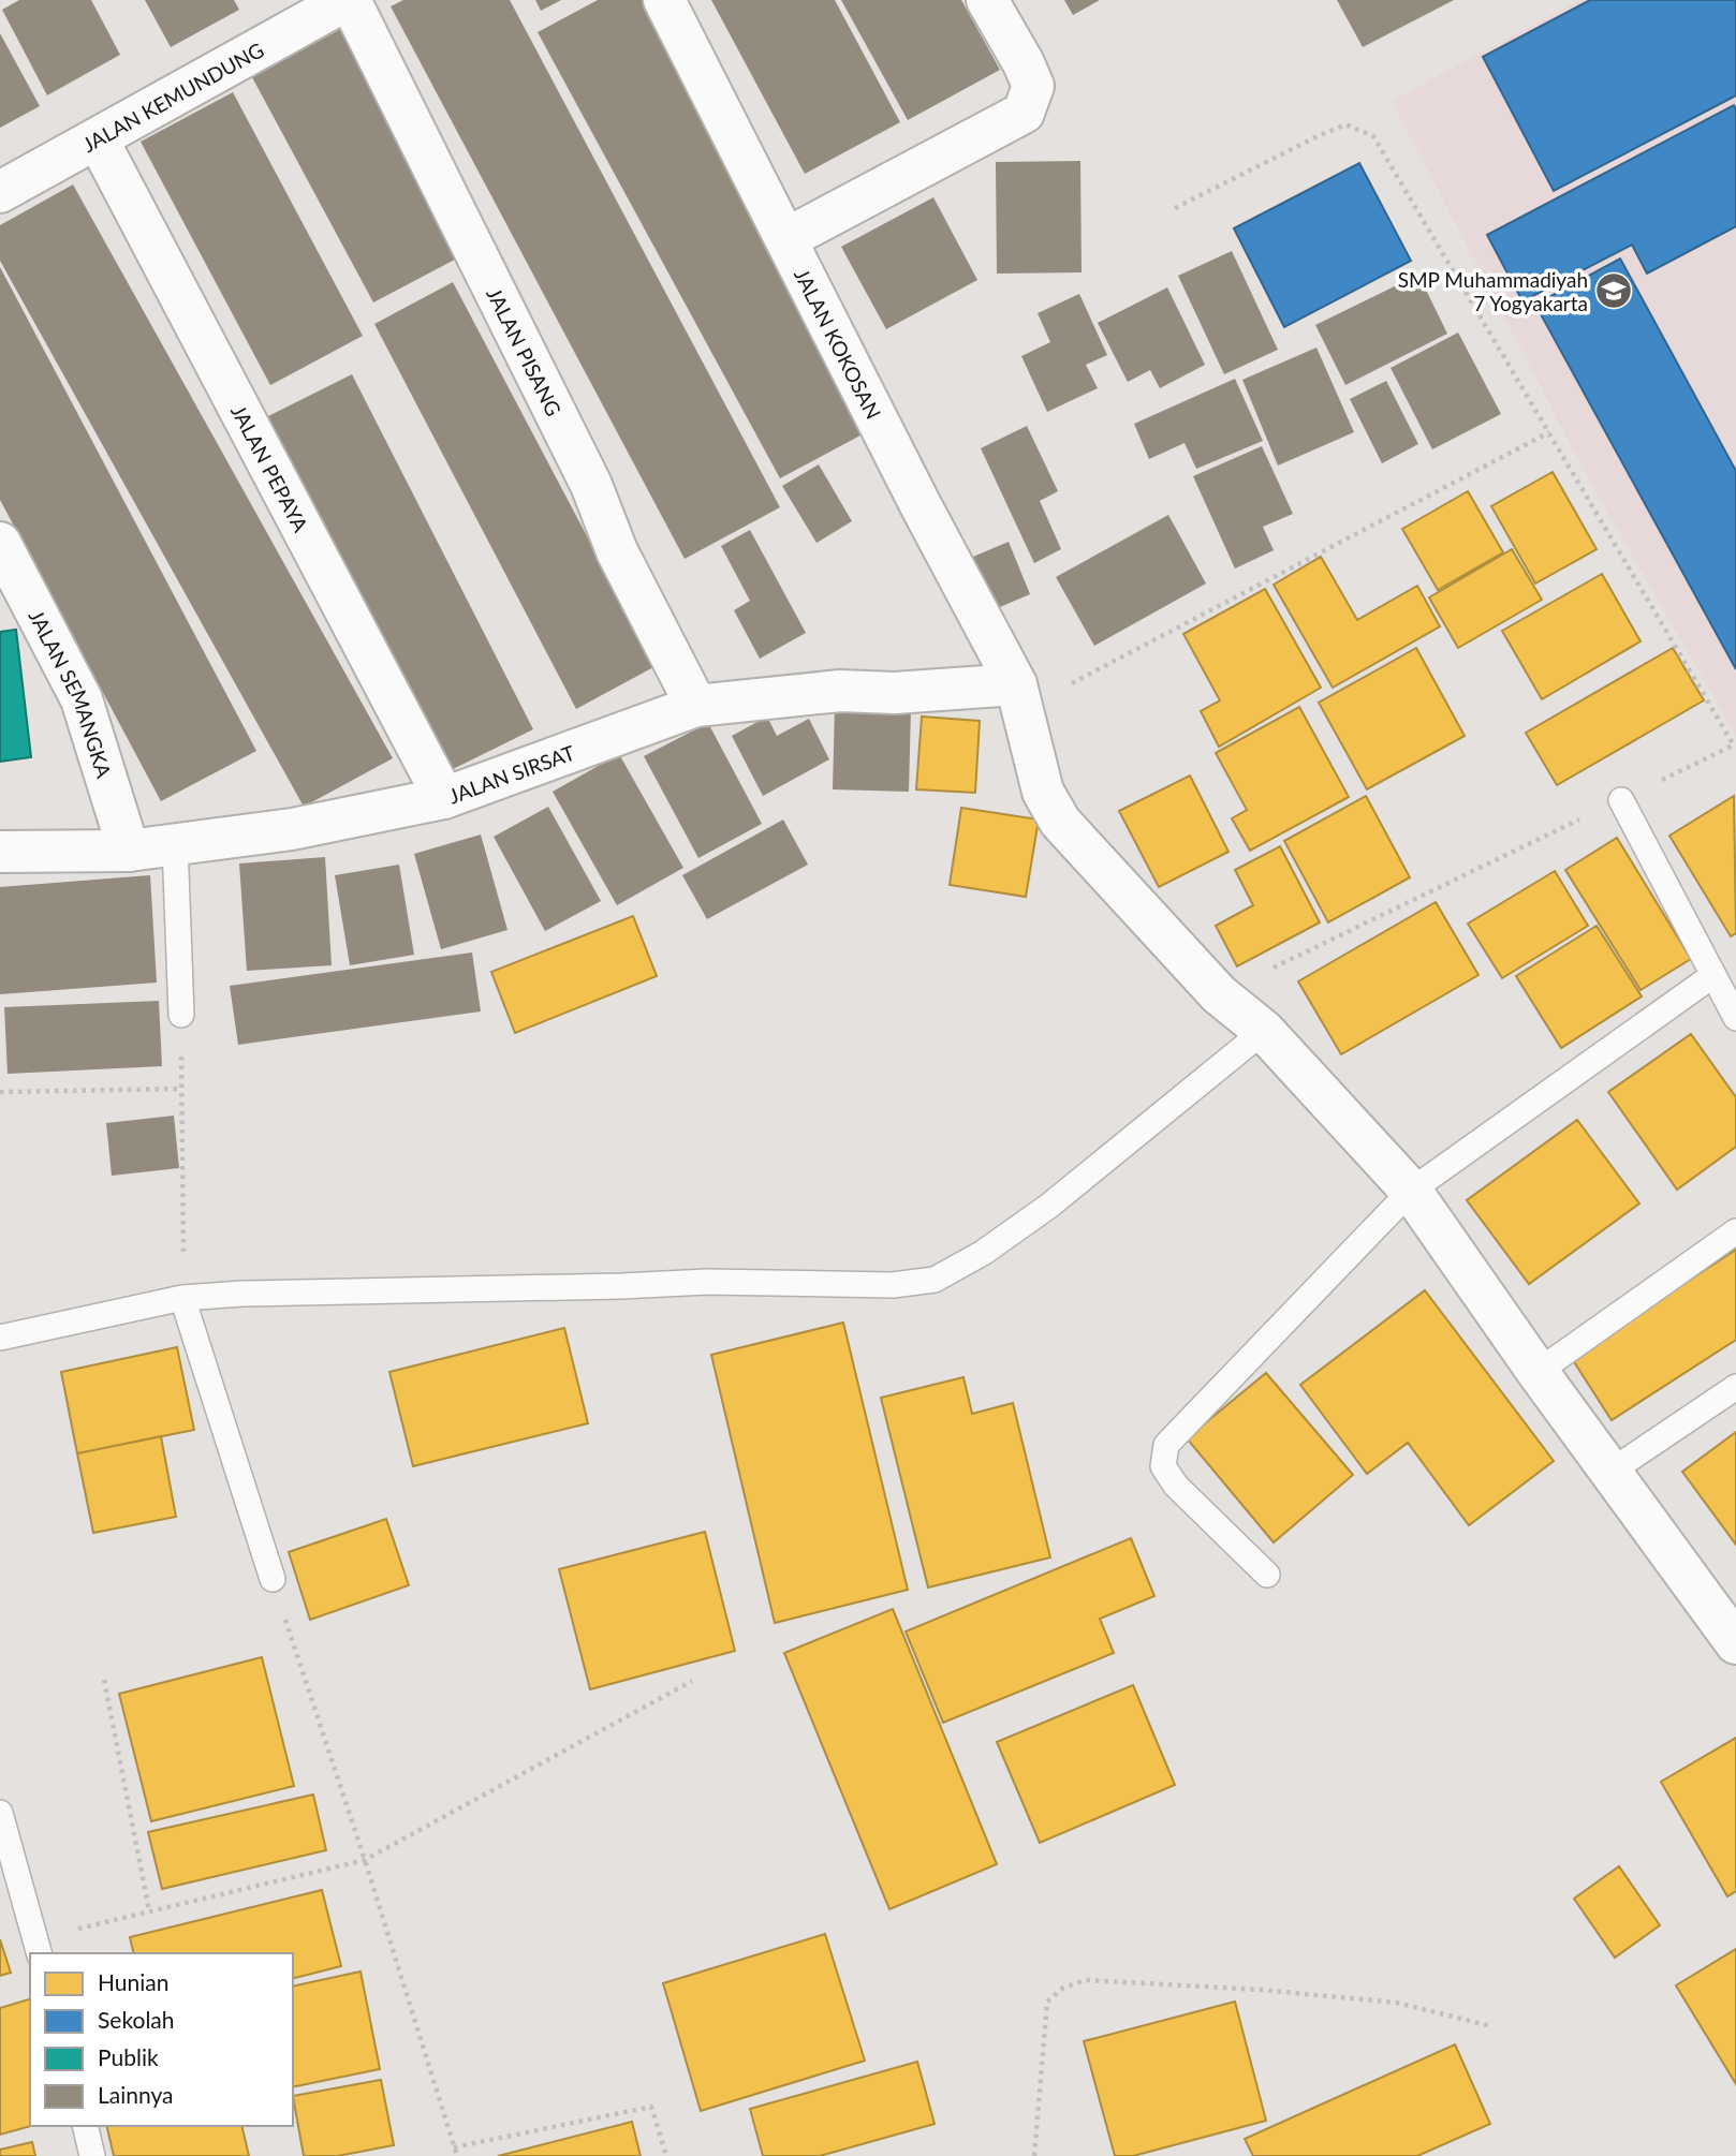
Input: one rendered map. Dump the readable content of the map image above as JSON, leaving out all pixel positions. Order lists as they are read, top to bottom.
{
  "streets": {
    "street": [
      "JALAN KEMUNDUNG",
      "JALAN KOKOSAN",
      "JALAN PISANG",
      "JALAN PEPAYA",
      "JALAN SEMANGKA",
      "JALAN SIRSAT"
    ]
  },
  "crossings": [
    ["JALAN KEMUNDUNG", "JALAN PISANG"],
    ["JALAN KEMUNDUNG", "JALAN PEPAYA"],
    ["JALAN KOKOSAN", "JALAN SIRSAT"],
    ["JALAN PISANG", "JALAN SIRSAT"],
    ["JALAN PEPAYA", "JALAN SIRSAT"],
    ["JALAN SEMANGKA", "JALAN SIRSAT"]
  ],
  "places": {
    "school or university": ["SMP Muhammadiyah 7 Yogyakarta"]
  },
  "legend": [
    "Hunian",
    "Sekolah",
    "Publik",
    "Lainnya"
  ]
}
